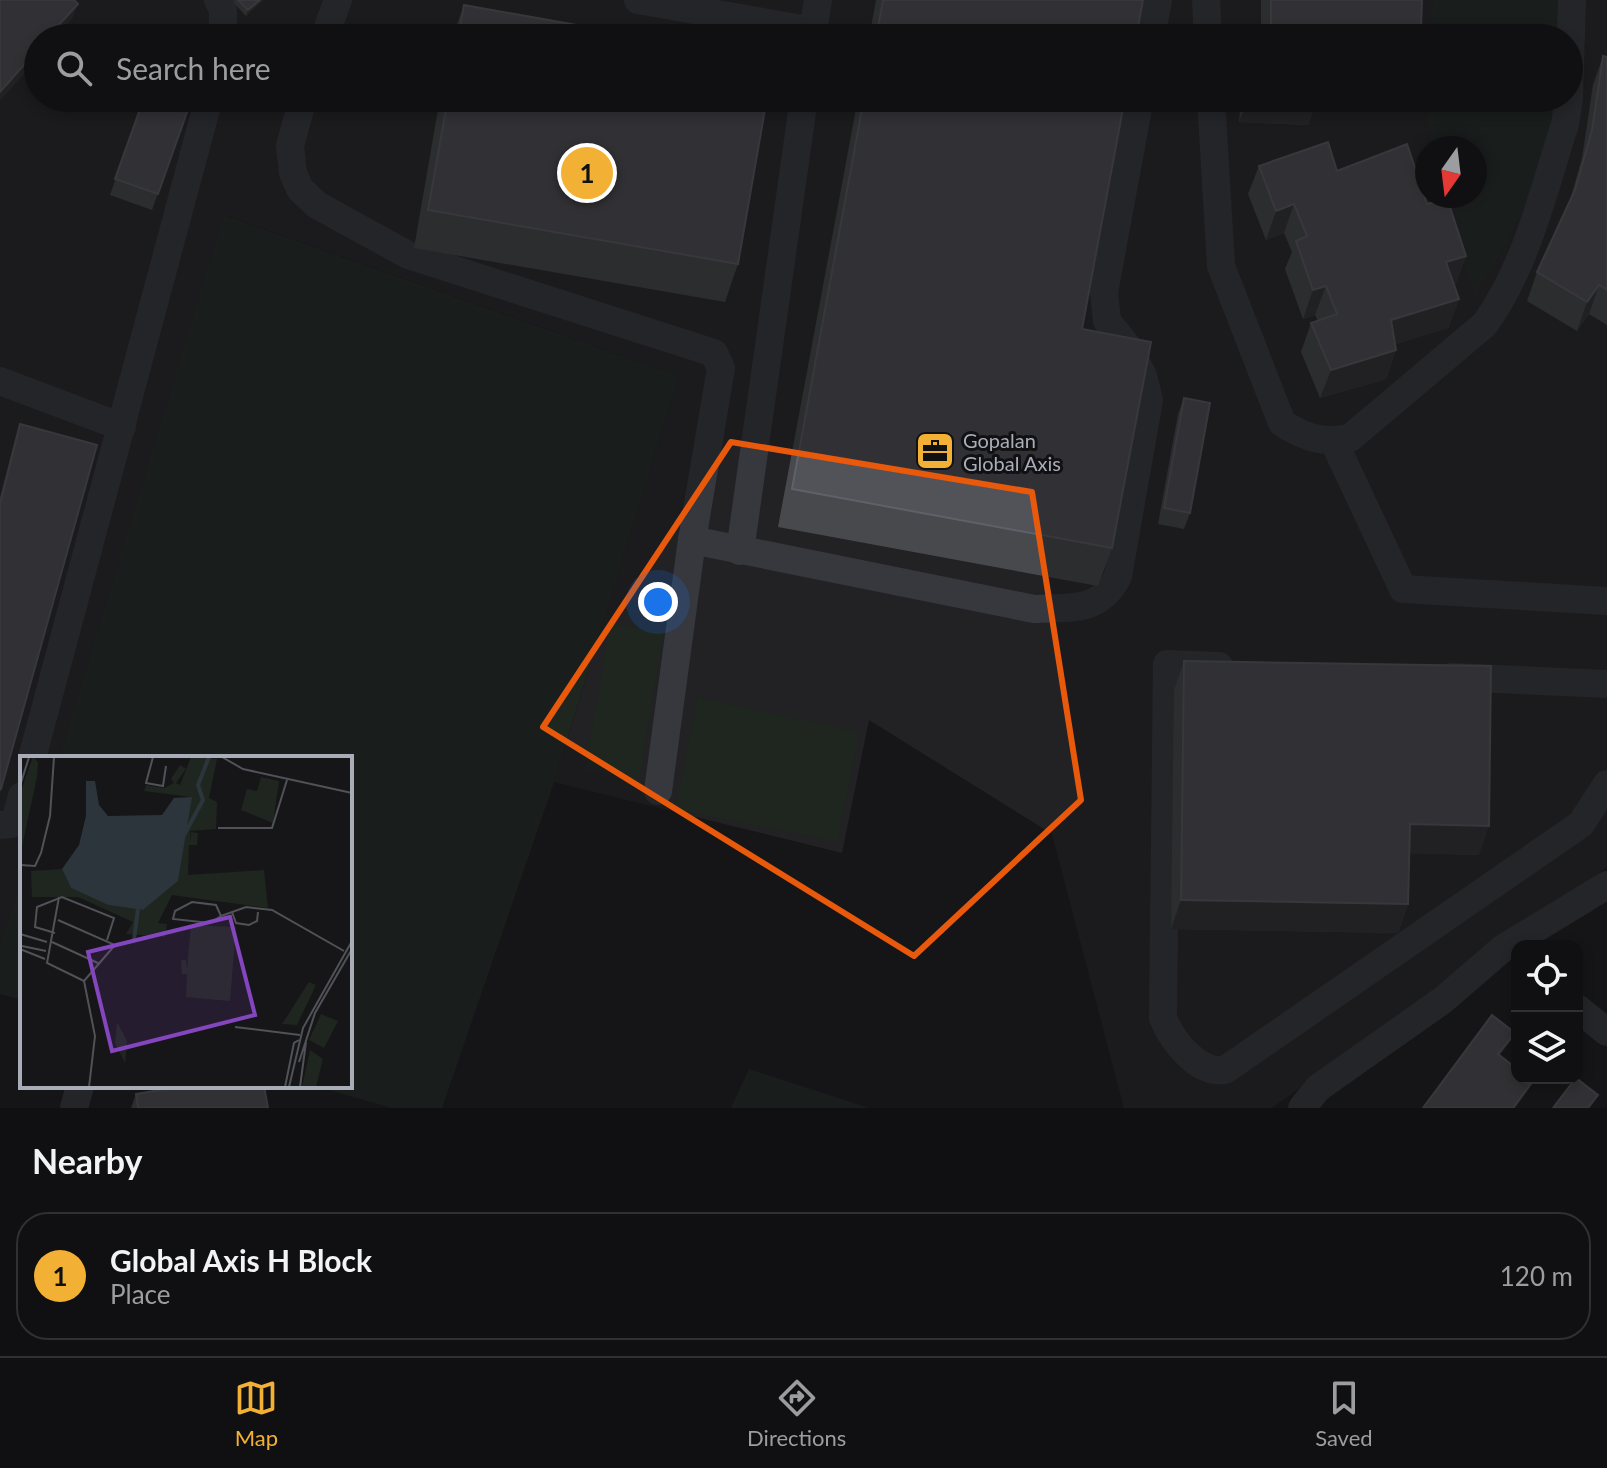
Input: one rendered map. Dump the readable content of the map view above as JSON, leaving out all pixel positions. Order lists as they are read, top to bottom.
{
  "places": {
    "office": ["Gopalan Global Axis"]
  },
  "north": "bottom",
  "page": {
    "search": "Search here",
    "pins": "1",
    "heading": "Nearby",
    "list": [
      {
        "mark": "1",
        "name": "Global Axis H Block",
        "note": "Place",
        "value": "120 m"
      }
    ],
    "nav": ["Map", "Directions", "Saved"]
  }
}
